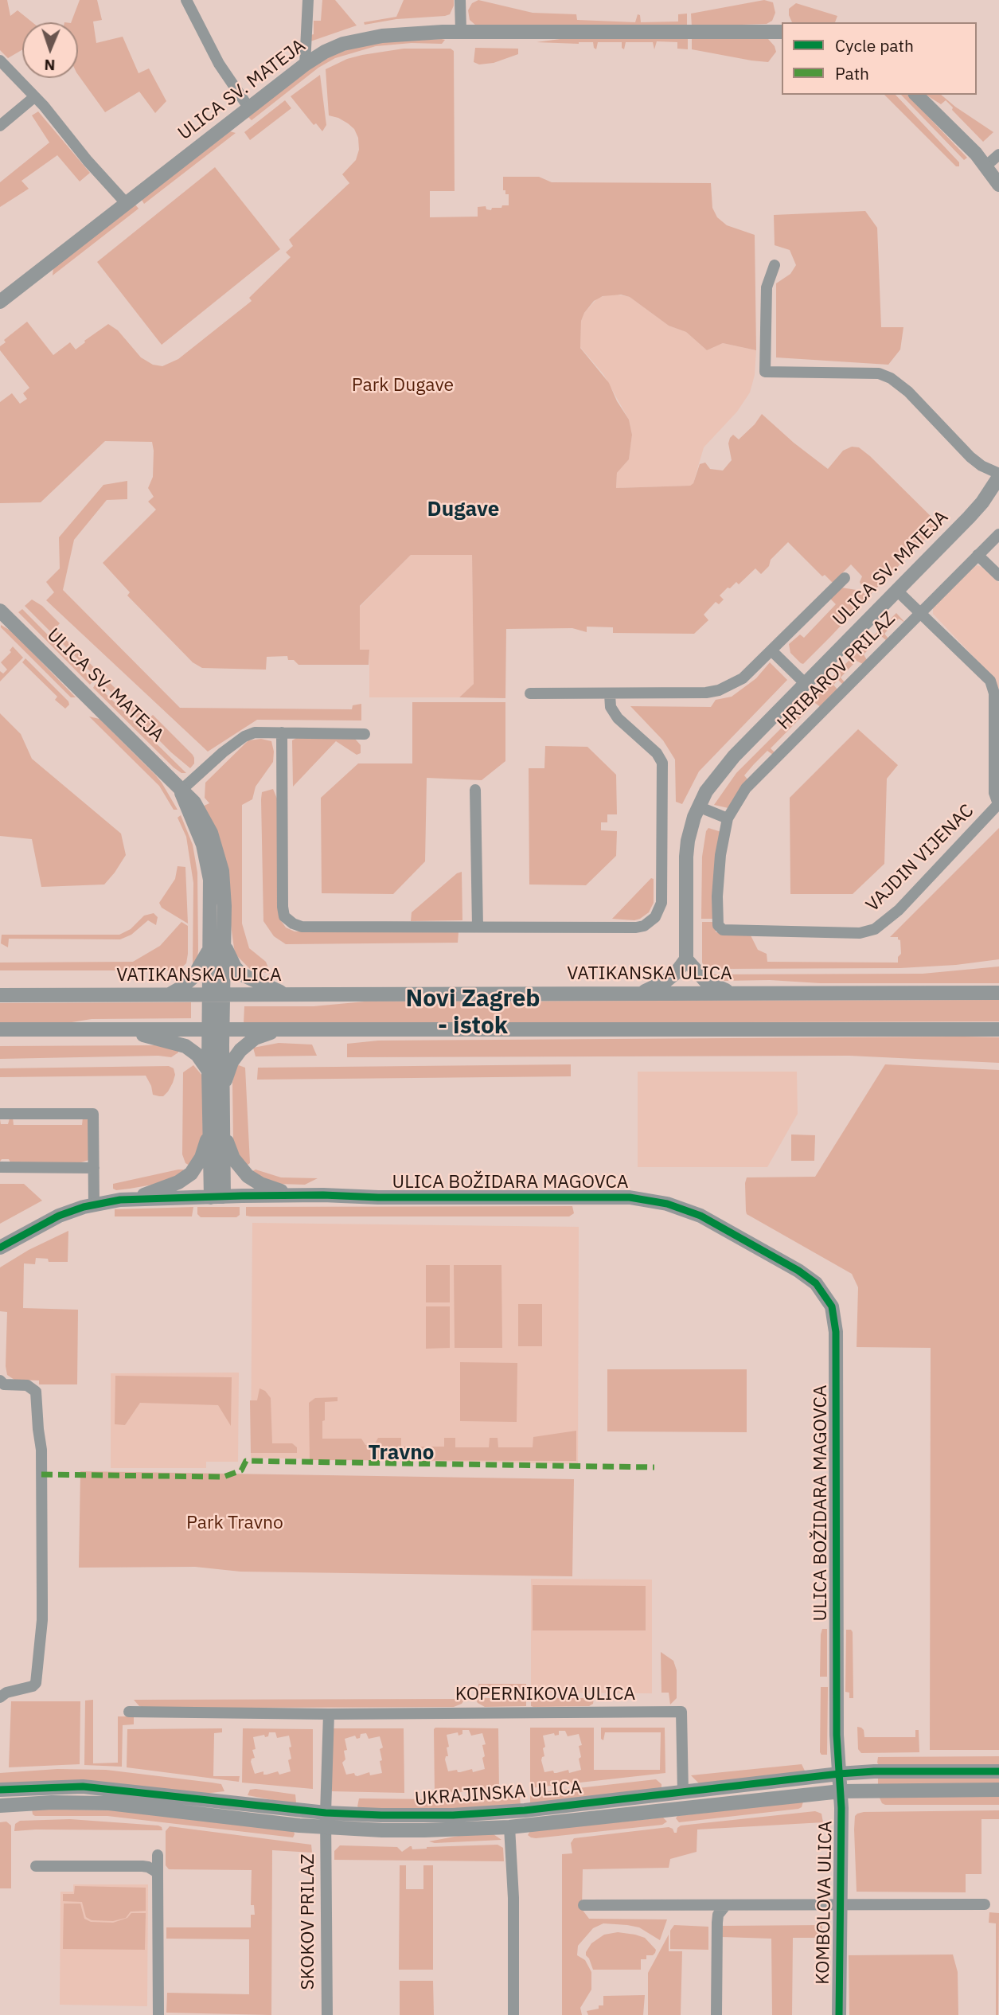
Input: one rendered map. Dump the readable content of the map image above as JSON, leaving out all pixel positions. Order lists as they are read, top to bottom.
{
  "streets": {
    "street": [
      "ULICA SV. MATEJA",
      "HRIBAROV PRILAZ",
      "VAJDIN VIJENAC",
      "VATIKANSKA ULICA",
      "ULICA BOŽIDARA MAGOVCA",
      "KOPERNIKOVA ULICA",
      "UKRAJINSKA ULICA",
      "KOMBOLOVA ULICA",
      "SKOKOV PRILAZ"
    ]
  },
  "crossings": [
    ["ULICA SV. MATEJA", "VAJDIN VIJENAC"],
    ["ULICA SV. MATEJA", "VATIKANSKA ULICA"],
    ["HRIBAROV PRILAZ", "VAJDIN VIJENAC"],
    ["ULICA BOŽIDARA MAGOVCA", "UKRAJINSKA ULICA"],
    ["ULICA BOŽIDARA MAGOVCA", "KOMBOLOVA ULICA"],
    ["KOPERNIKOVA ULICA", "UKRAJINSKA ULICA"],
    ["UKRAJINSKA ULICA", "KOMBOLOVA ULICA"],
    ["UKRAJINSKA ULICA", "SKOKOV PRILAZ"]
  ],
  "districts": ["Dugave", "Novi Zagreb - istok", "Travno"],
  "parks": ["Park Dugave", "Park Travno"],
  "legend": ["Cycle path", "Path"],
  "north": "bottom"
}
